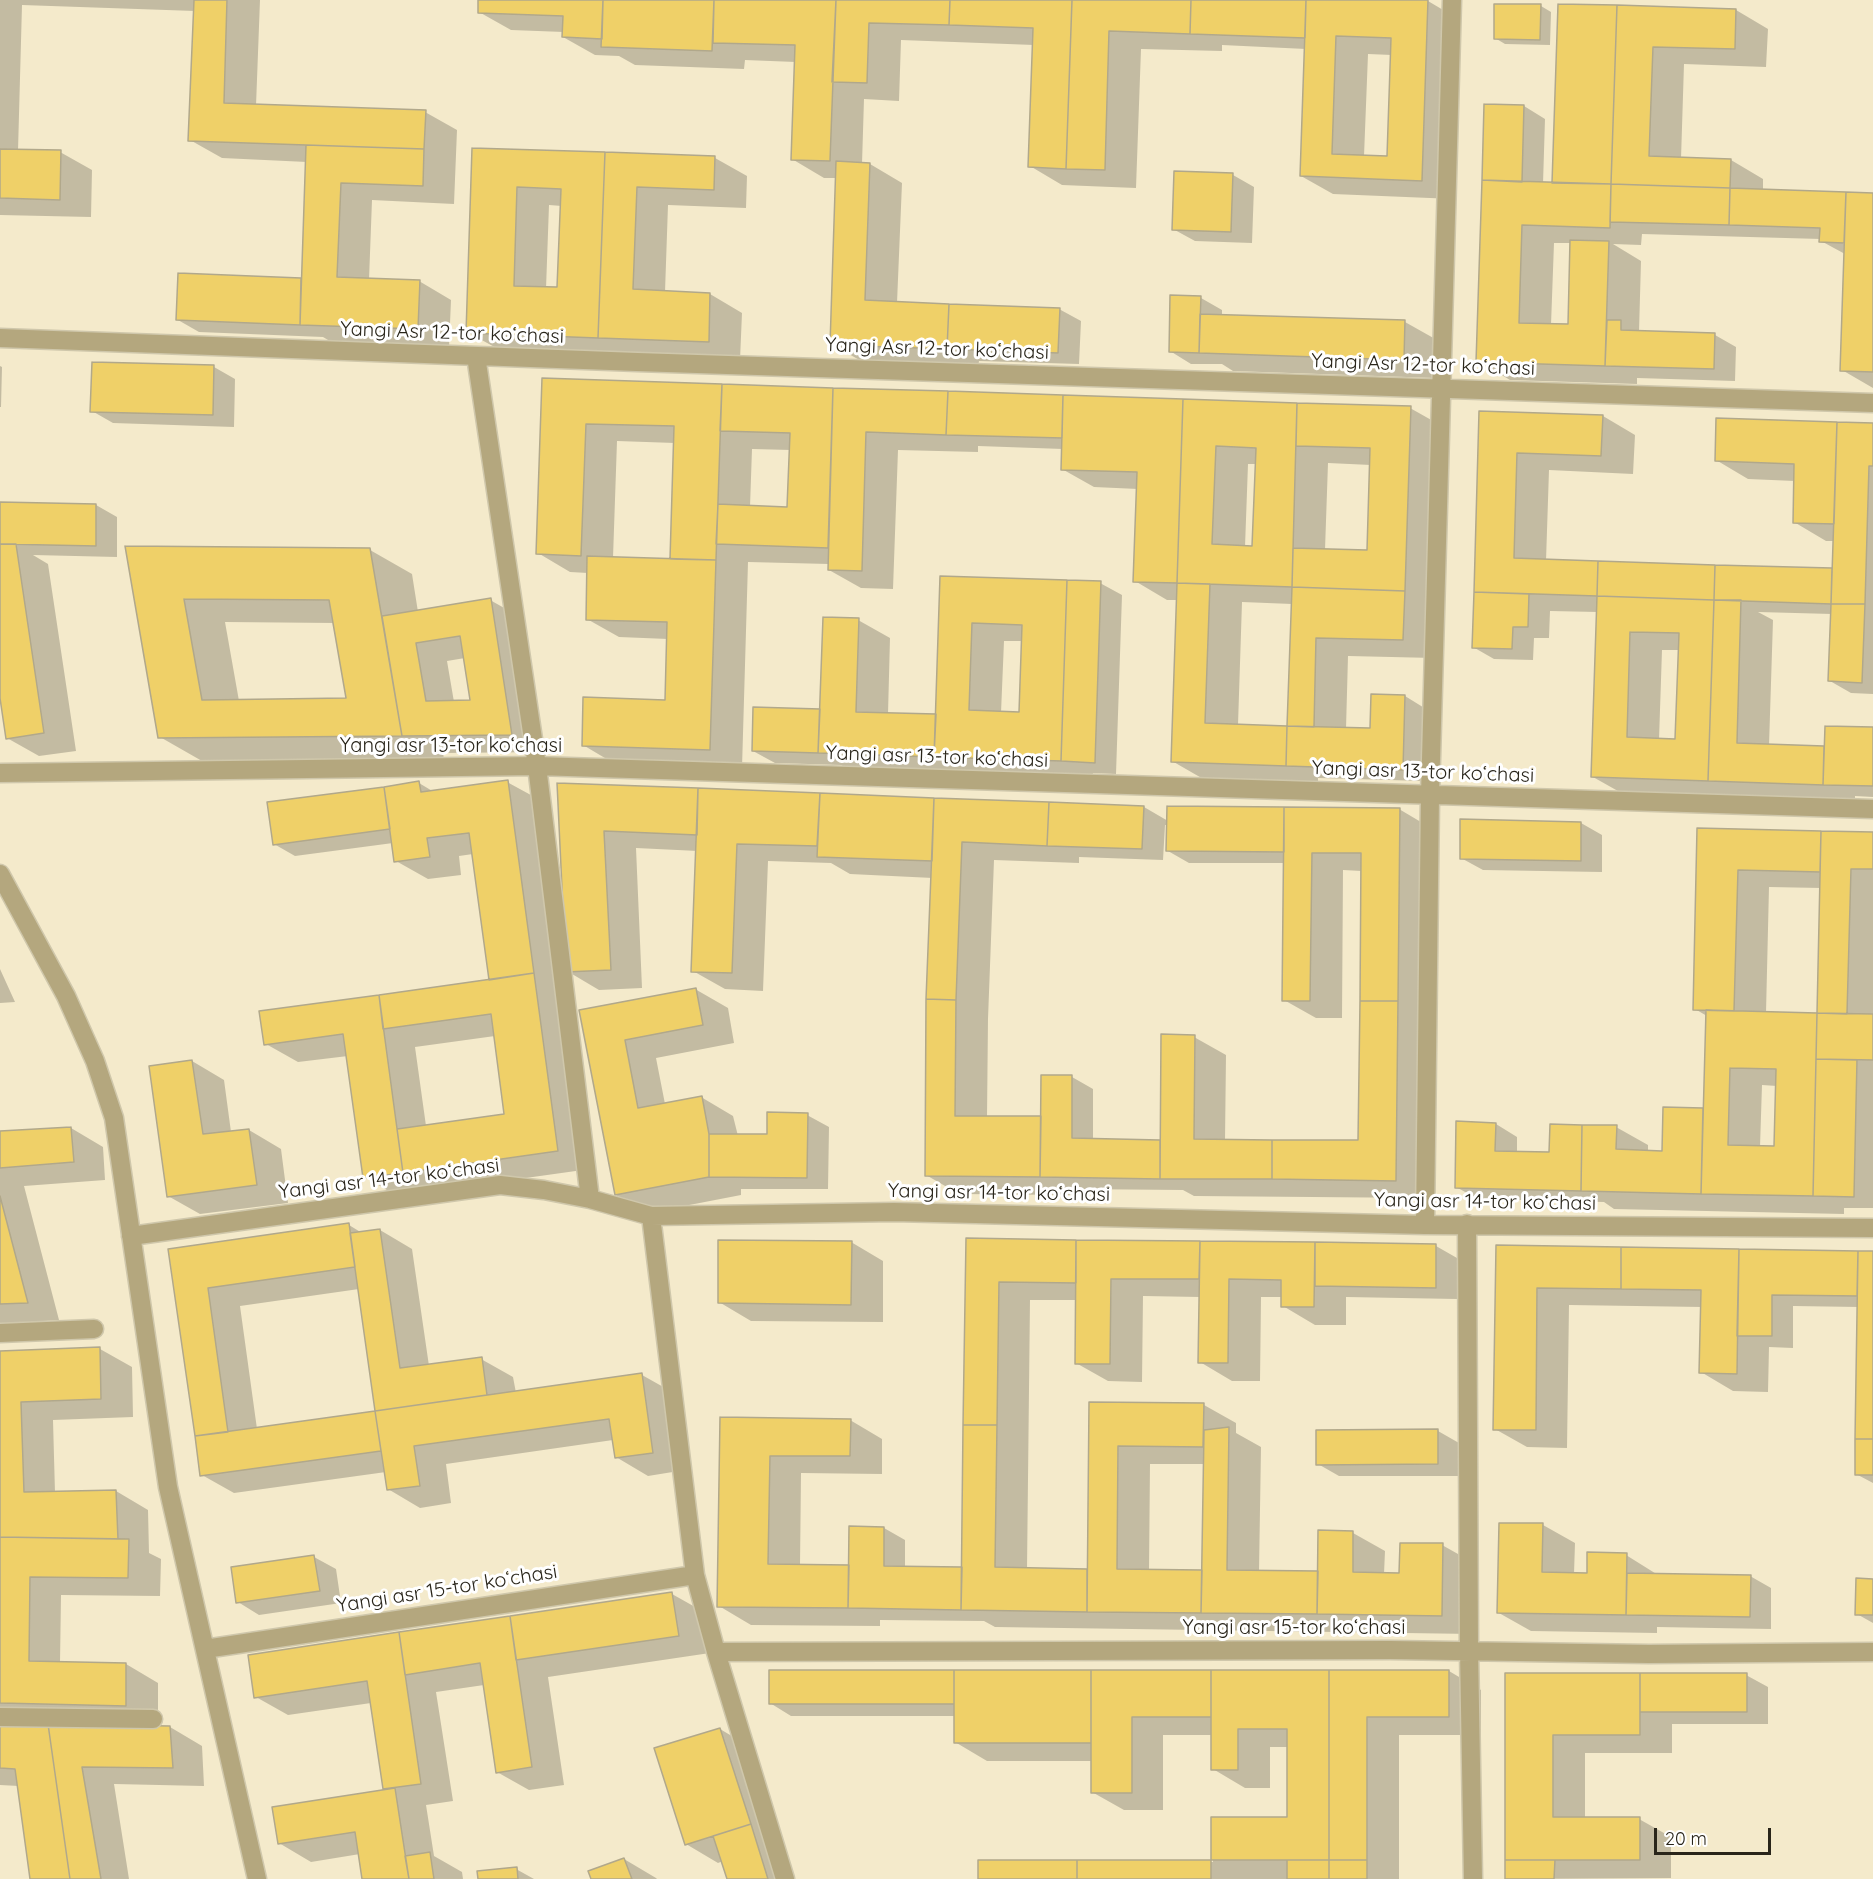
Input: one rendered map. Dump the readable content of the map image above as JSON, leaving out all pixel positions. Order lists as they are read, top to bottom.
{
  "streets": {
    "street": [
      "Yangi Asr 12-tor koʻchasi",
      "Yangi asr 13-tor koʻchasi",
      "Yangi asr 14-tor koʻchasi",
      "Yangi asr 15-tor koʻchasi"
    ]
  },
  "scale_bar": "20 m"
}
